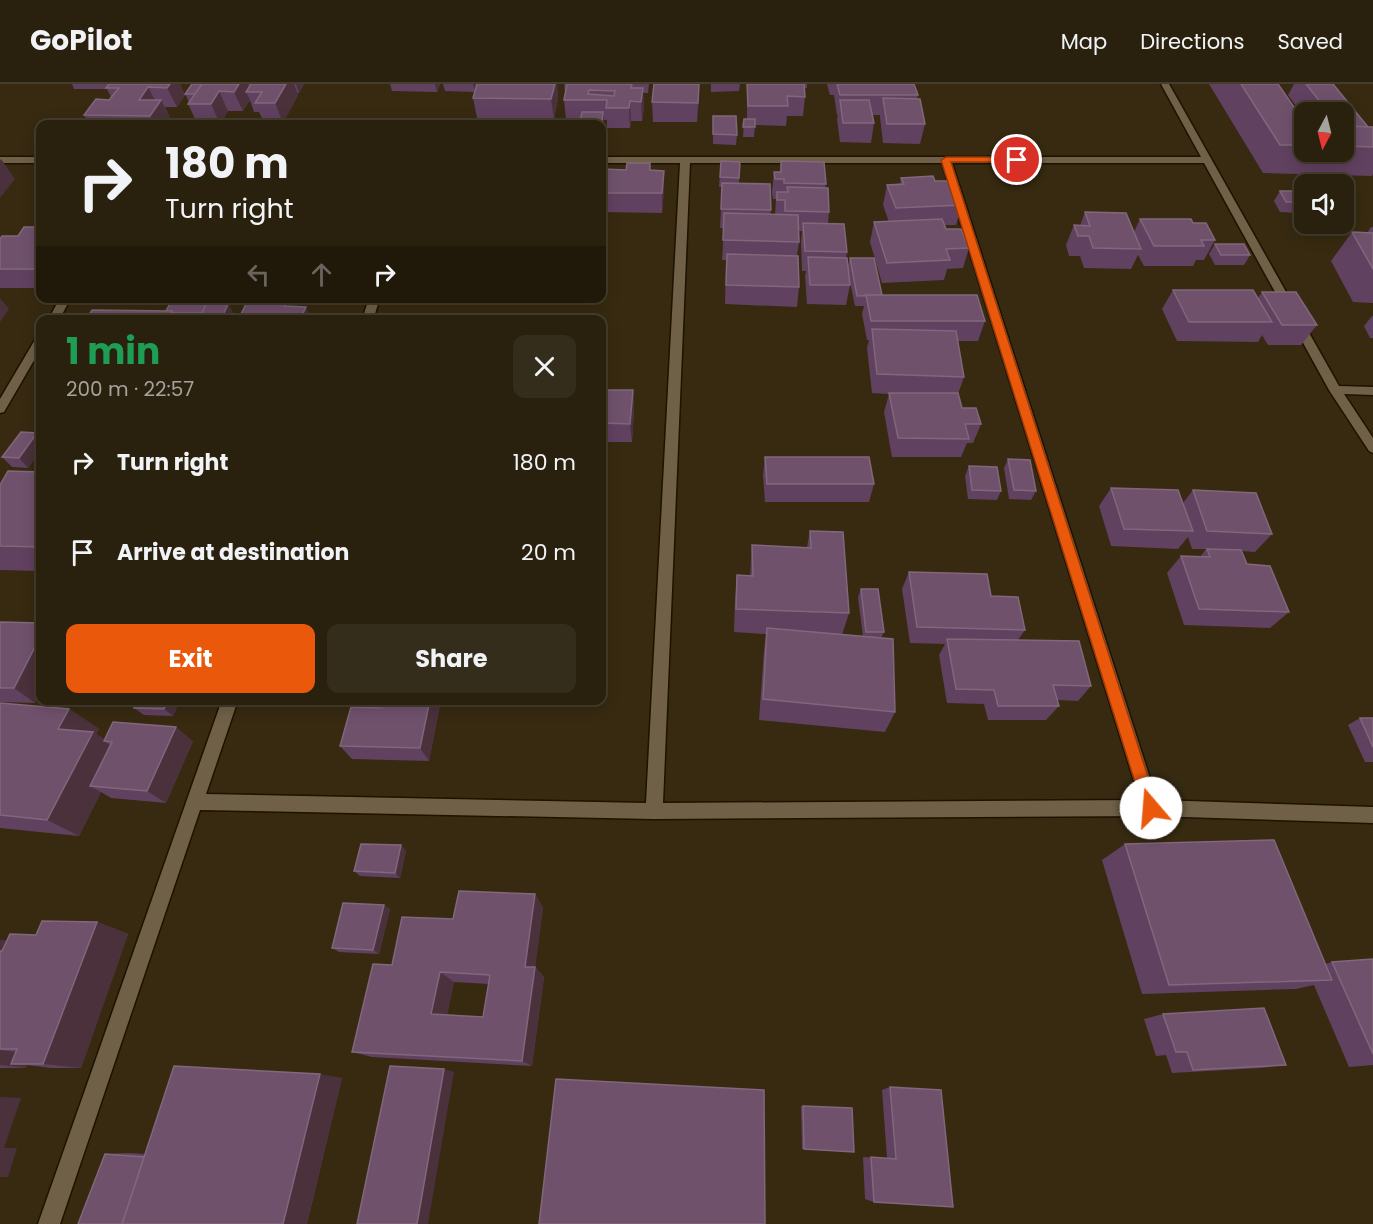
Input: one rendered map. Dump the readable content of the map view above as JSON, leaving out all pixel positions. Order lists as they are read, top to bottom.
{
  "north": "bottom",
  "page": {
    "header": "GoPilot",
    "nav": ["Map", "Directions", "Saved"],
    "turn": ["180 m", "Turn right"],
    "heading": ["1 min", "200 m · 22:57"],
    "list": [
      {
        "name": "Turn right",
        "value": "180 m"
      },
      {
        "name": "Arrive at destination",
        "value": "20 m"
      }
    ],
    "buttons": ["Exit", "Share"]
  }
}
